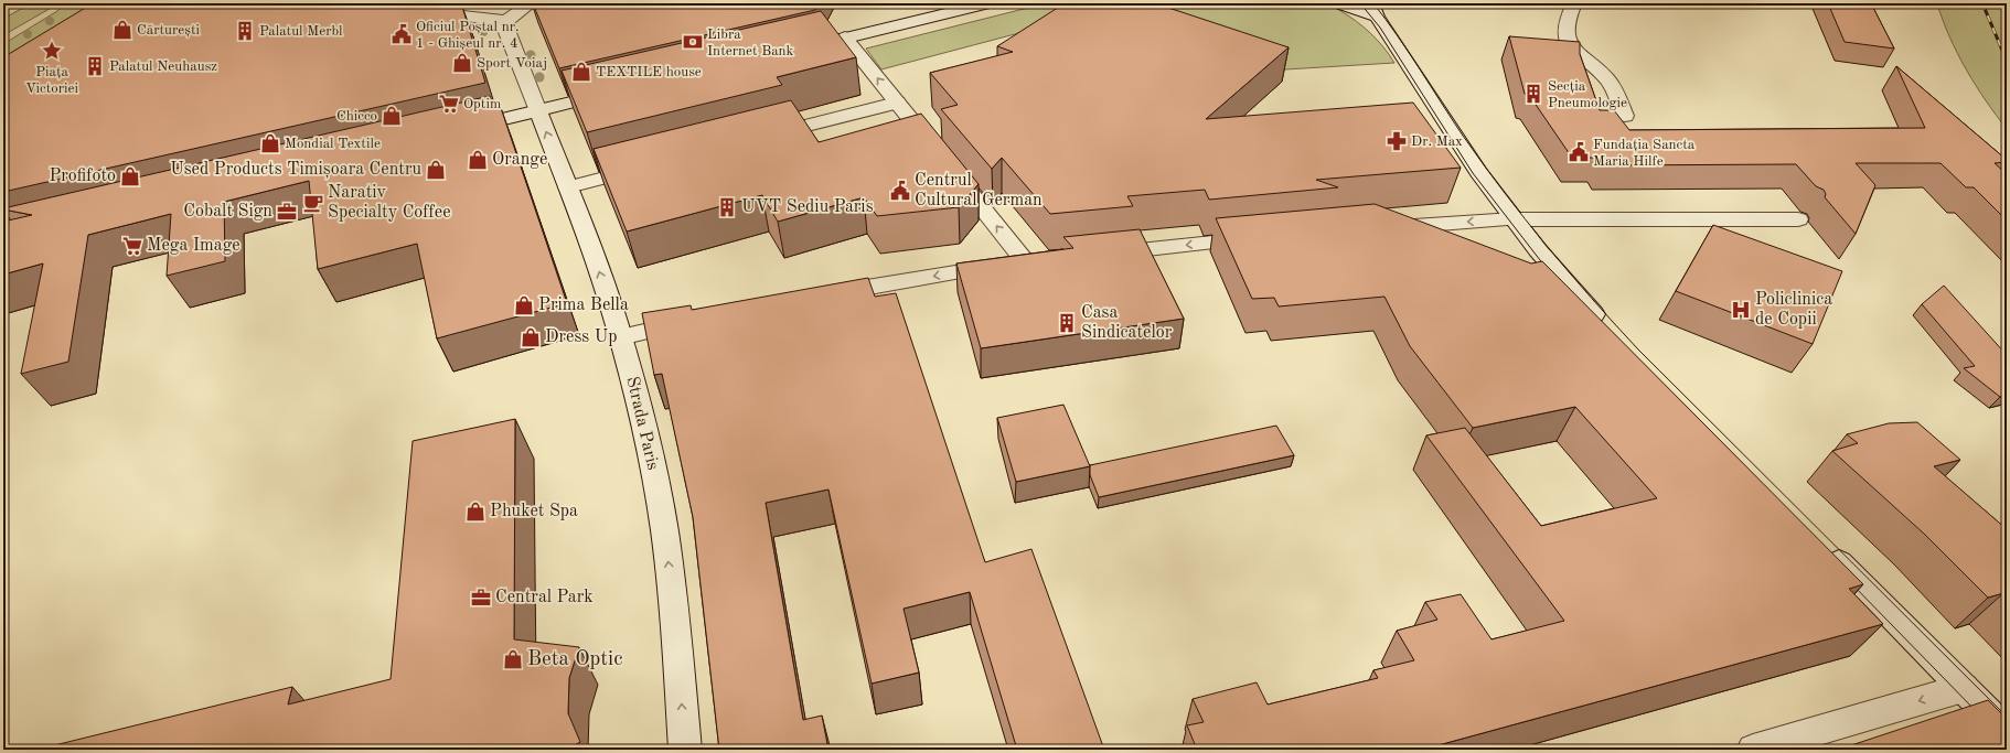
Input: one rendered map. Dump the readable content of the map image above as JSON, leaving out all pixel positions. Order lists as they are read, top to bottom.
{
  "streets": {
    "street": ["Strada Paris"]
  },
  "one_way": ["Strada Paris"],
  "places": {
    "shop": [
      "Cărturești",
      "Sport Voiaj",
      "TEXTILE house",
      "Chicco",
      "Mondial Textile",
      "Orange",
      "Used Products Timișoara Centru",
      "Profifoto",
      "Prima Bella",
      "Dress Up",
      "Phuket Spa",
      "Beta Optic"
    ],
    "building": [
      "Palatul Merbl",
      "Palatul Neuhausz",
      "Secția Pneumologie",
      "UVT Sediu Paris",
      "Casa Sindicatelor"
    ],
    "public building": ["Oficiul Poștal nr. 1 - Ghișeul nr. 4", "Fundația Sancta Maria Hilfe", "Centrul Cultural German"],
    "bank": ["Libra Internet Bank"],
    "place": ["Piața Victoriei"],
    "supermarket": ["Optim", "Mega Image"],
    "pharmacy": ["Dr. Max"],
    "cafe": ["Narativ Specialty Coffee"],
    "office": ["Cobalt Sign", "Central Park"],
    "hospital": ["Policlinica de Copii"]
  }
}
